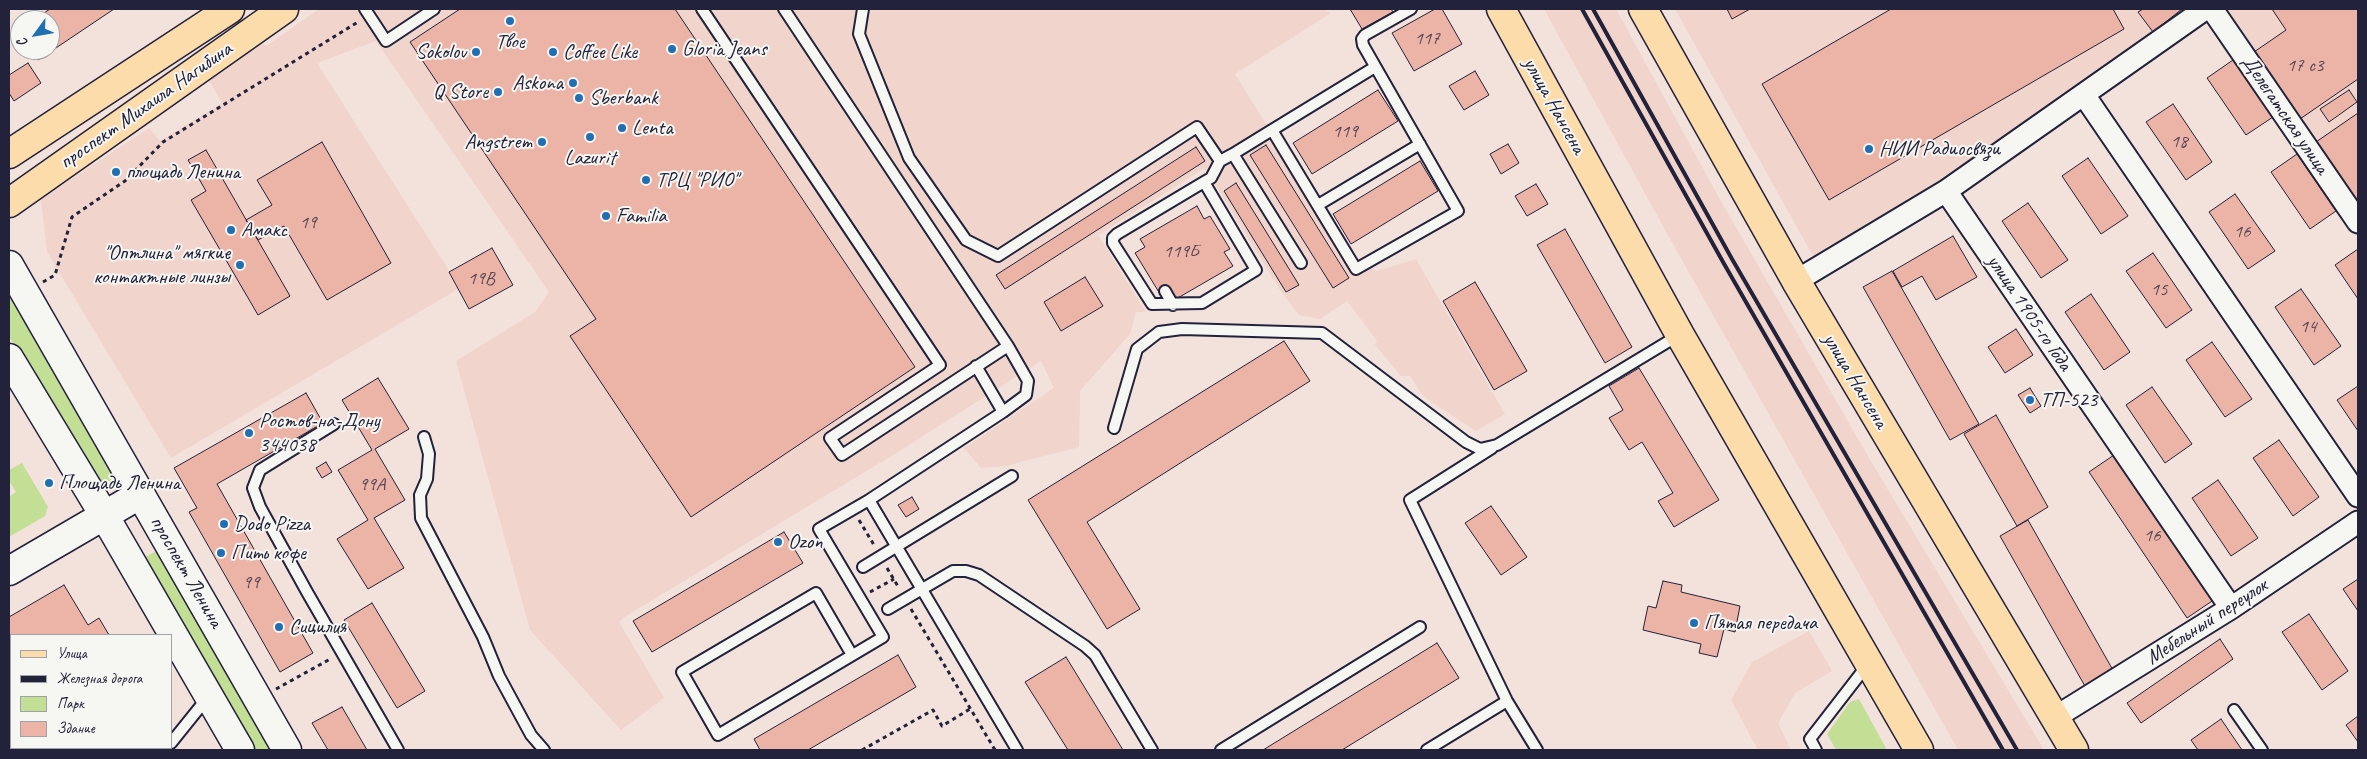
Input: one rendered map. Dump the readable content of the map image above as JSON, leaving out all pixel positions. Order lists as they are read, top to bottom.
{
  "streets": {
    "main road": ["проспект Михаила Нагибина", "улица Нансена", "проспект Ленина"],
    "street": ["Делегатская улица", "улица 1905-го Года", "Мебельный переулок"]
  },
  "crossings": [
    ["улица Нансена", "Мебельный переулок"],
    ["улица 1905-го Года", "Мебельный переулок"]
  ],
  "places": [
    "Твое",
    "Gloria Jeans",
    "Sokolov",
    "Coffee Like",
    "Askona",
    "Q Store",
    "Sberbank",
    "Lenta",
    "Lazurit",
    "Angstrem",
    "НИИ Радиосвязи",
    "площадь Ленина",
    "ТРЦ \"РИО\"",
    "Familia",
    "Амакс",
    "\"Оптлина\" мягкие контактные линзы",
    "ТП-523",
    "Ростов-на-Дону 344038",
    "Площадь Ленина",
    "Dodo Pizza",
    "Ozon",
    "Пить кофе",
    "Пятая передача",
    "Сицилия"
  ],
  "house_numbers": [
    "117",
    "17 с3",
    "119",
    "18",
    "19",
    "16",
    "119Б",
    "19В",
    "15",
    "14",
    "99А",
    "16",
    "99"
  ],
  "legend": [
    "Улица",
    "Железная дорога",
    "Парк",
    "Здание"
  ],
  "north": "bottom left"
}
